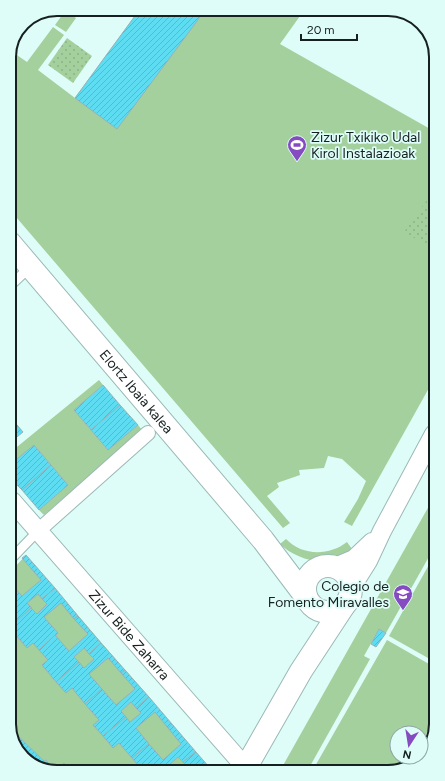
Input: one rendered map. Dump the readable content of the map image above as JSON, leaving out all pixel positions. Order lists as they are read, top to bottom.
{
  "streets": {
    "street": ["Elortz Ibaia kalea", "Zizur Bide Zaharra"]
  },
  "places": {
    "sports": ["Zizur Txikiko Udal Kirol Instalazioak"],
    "school or university": ["Colegio de Fomento Miravalles"]
  },
  "scale_bar": "20 m",
  "north": "bottom"
}
